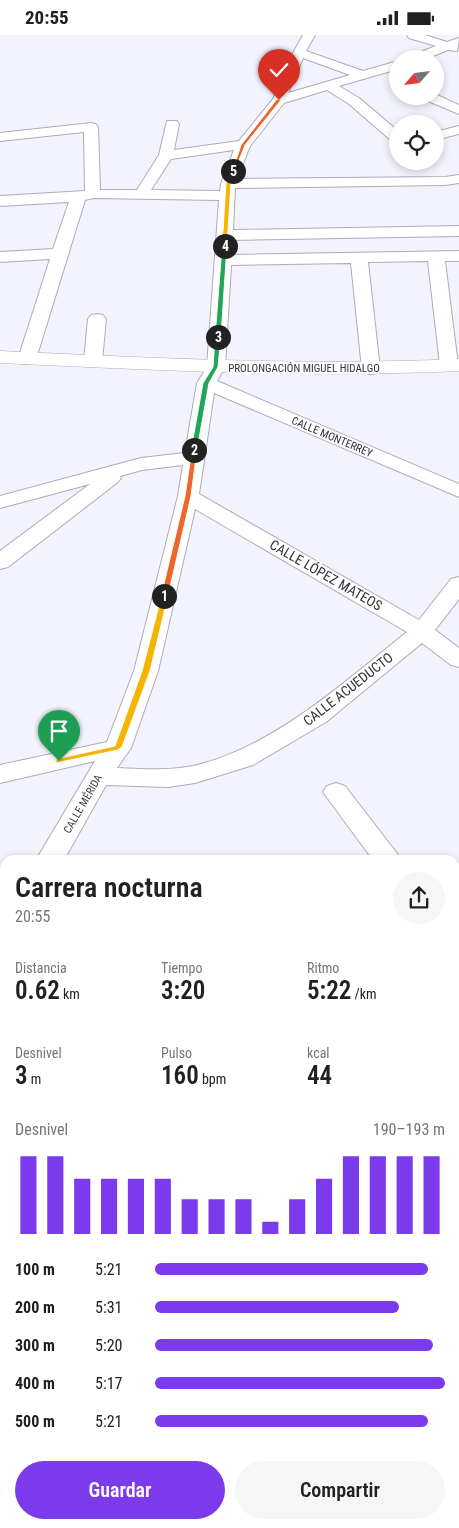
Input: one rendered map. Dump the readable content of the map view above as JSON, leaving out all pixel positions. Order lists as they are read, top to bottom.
{
  "streets": {
    "street": [
      "PROLONGACIÓN MIGUEL HIDALGO",
      "CALLE MONTERREY",
      "CALLE LÓPEZ MATEOS",
      "CALLE ACUEDUCTO",
      "CALLE MÉRIDA"
    ]
  },
  "crossings": [
    ["PROLONGACIÓN MIGUEL HIDALGO", "CALLE MONTERREY"],
    ["PROLONGACIÓN MIGUEL HIDALGO", "CALLE MÉRIDA"],
    ["CALLE MONTERREY", "CALLE MÉRIDA"],
    ["CALLE LÓPEZ MATEOS", "CALLE ACUEDUCTO"],
    ["CALLE LÓPEZ MATEOS", "CALLE MÉRIDA"],
    ["CALLE ACUEDUCTO", "CALLE MÉRIDA"]
  ],
  "north": "bottom left",
  "page": {
    "status": "20:55",
    "pins": [
      "5",
      "4",
      "3",
      "2",
      "1"
    ],
    "heading": ["Carrera nocturna", "20:55"],
    "stats": [
      ["Distancia", "0.62 km"],
      ["Tiempo", "3:20"],
      ["Ritmo", "5:22 /km"],
      ["Desnivel", "3 m"],
      ["Pulso", "160 bpm"],
      ["kcal", "44"]
    ],
    "chart": ["Desnivel", "190–193 m"],
    "list": [
      {
        "name": "100 m",
        "note": "5:21"
      },
      {
        "name": "200 m",
        "note": "5:31"
      },
      {
        "name": "300 m",
        "note": "5:20"
      },
      {
        "name": "400 m",
        "note": "5:17"
      },
      {
        "name": "500 m",
        "note": "5:21"
      }
    ],
    "buttons": ["Guardar", "Compartir"]
  }
}
